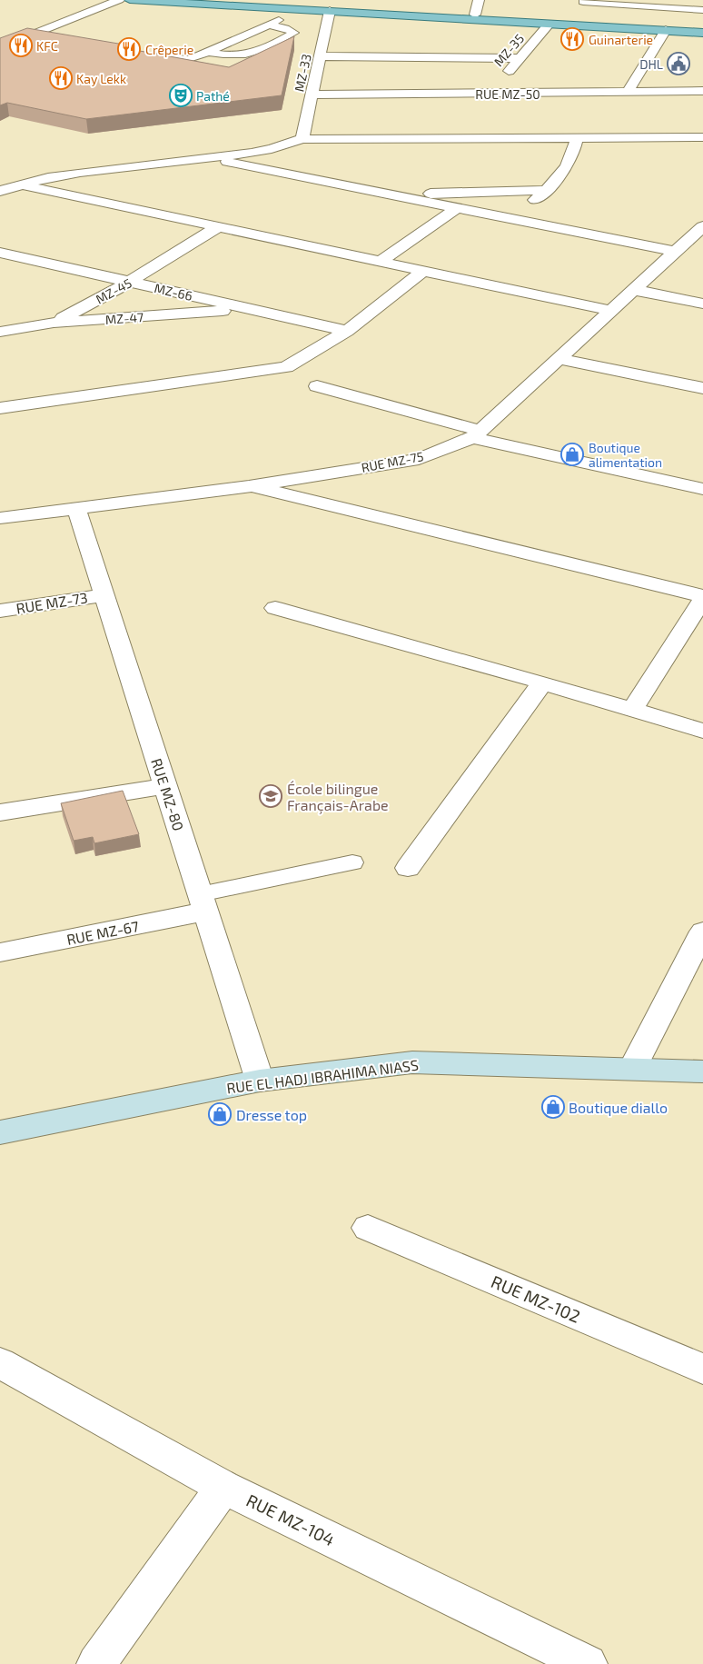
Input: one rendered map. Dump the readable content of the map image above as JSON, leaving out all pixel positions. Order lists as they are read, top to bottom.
{
  "streets": {
    "street": [
      "MZ-35",
      "MZ-33",
      "RUE MZ-50",
      "MZ-45",
      "MZ-66",
      "MZ-47",
      "RUE MZ-75",
      "RUE MZ-73",
      "RUE MZ-80",
      "RUE MZ-67",
      "RUE EL HADJ IBRAHIMA NIASS",
      "RUE MZ-102",
      "RUE MZ-104"
    ]
  },
  "crossings": [
    ["MZ-35", "RUE MZ-50"],
    ["MZ-33", "RUE MZ-50"],
    ["MZ-45", "MZ-66"],
    ["MZ-45", "MZ-47"],
    ["MZ-66", "MZ-47"],
    ["RUE MZ-75", "RUE MZ-80"],
    ["RUE MZ-73", "RUE MZ-80"],
    ["RUE MZ-80", "RUE MZ-67"],
    ["RUE MZ-80", "RUE EL HADJ IBRAHIMA NIASS"]
  ],
  "places": {
    "restaurant": [
      "Guinarterie",
      "KFC",
      "Crêperie",
      "Kay Lekk"
    ],
    "public building": ["DHL"],
    "theatre": ["Pathé"],
    "shop": ["Boutique alimentation", "Boutique diallo", "Dresse top"],
    "school or university": ["École bilingue Français-Arabe"]
  }
}
